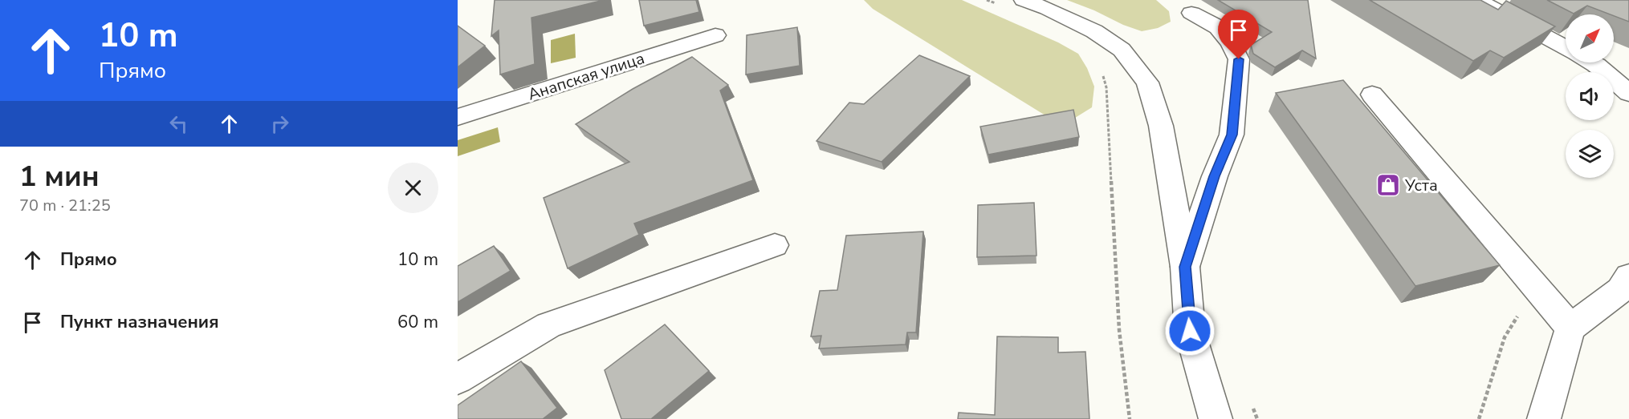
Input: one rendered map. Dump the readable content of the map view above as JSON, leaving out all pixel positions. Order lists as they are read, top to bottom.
{
  "streets": {
    "street": ["Анапская улица"]
  },
  "places": {
    "shop": ["Уста"]
  },
  "north": "top right",
  "page": {
    "turn": ["10 m", "Прямо"],
    "heading": ["1 мин", "70 m · 21:25"],
    "list": [
      {
        "name": "Прямо",
        "value": "10 m"
      },
      {
        "name": "Пункт назначения",
        "value": "60 m"
      }
    ]
  }
}
